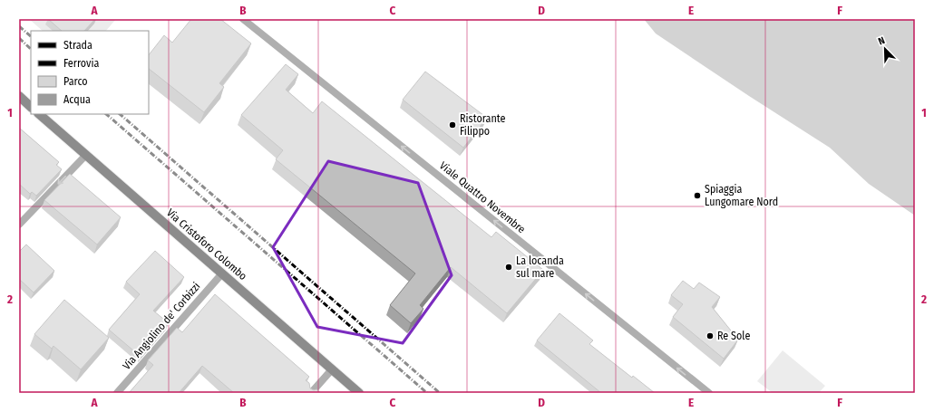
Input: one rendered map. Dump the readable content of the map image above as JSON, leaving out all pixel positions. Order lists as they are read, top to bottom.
{
  "streets": {
    "main road": ["Via Cristoforo Colombo"],
    "street": ["Viale Quattro Novembre", "Via Angiolino de' Corbizzi"]
  },
  "crossings": [
    ["Via Cristoforo Colombo", "Via Angiolino de' Corbizzi"]
  ],
  "one_way": ["Viale Quattro Novembre"],
  "places": [
    "Ristorante Filippo",
    "Spiaggia Lungomare Nord",
    "La locanda sul mare",
    "Re Sole"
  ],
  "legend": [
    "Strada",
    "Ferrovia",
    "Parco",
    "Acqua"
  ],
  "north": "top left",
  "grid": {
    "columns": [
      "A",
      "B",
      "C",
      "D",
      "E",
      "F"
    ],
    "rows": ["1", "2"]
  }
}
